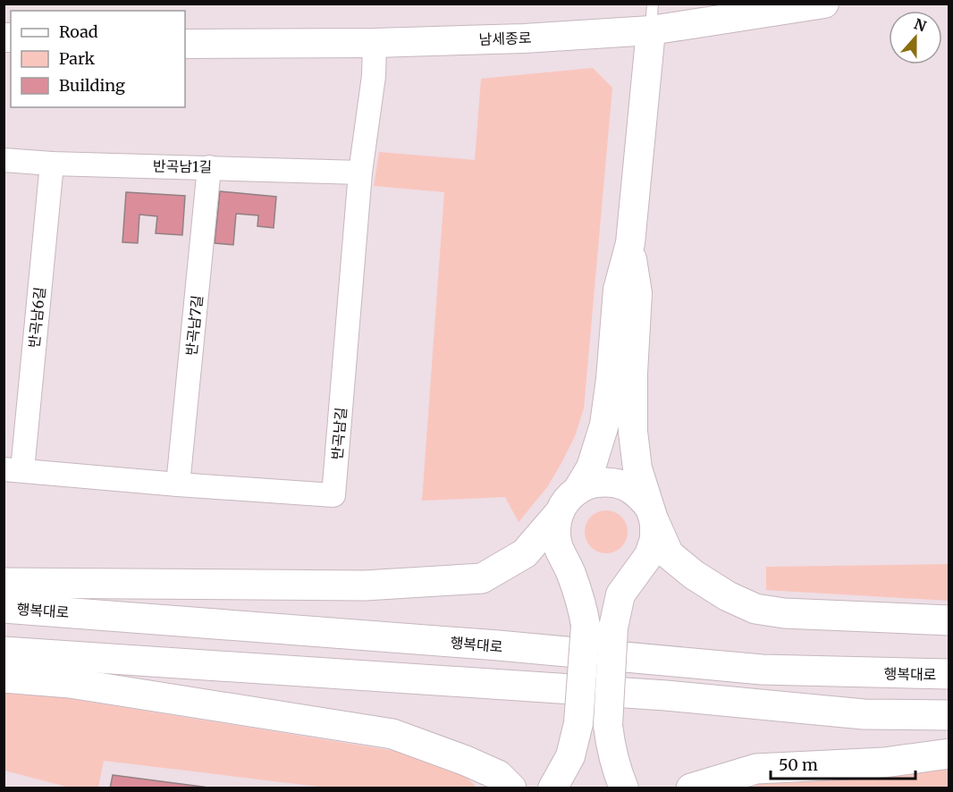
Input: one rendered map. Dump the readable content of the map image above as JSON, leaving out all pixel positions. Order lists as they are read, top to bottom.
{
  "streets": {
    "highway": ["행복대로"],
    "street": [
      "남세종로",
      "반곡남1길",
      "반곡남6길",
      "반곡남7길",
      "반곡남길"
    ]
  },
  "crossings": [
    ["남세종로", "반곡남길"],
    ["반곡남1길", "반곡남6길"],
    ["반곡남1길", "반곡남7길"],
    ["반곡남1길", "반곡남길"],
    ["반곡남6길", "반곡남길"],
    ["반곡남7길", "반곡남길"]
  ],
  "legend": ["Road", "Park", "Building"],
  "scale_bar": "50 m",
  "north": "top"
}
